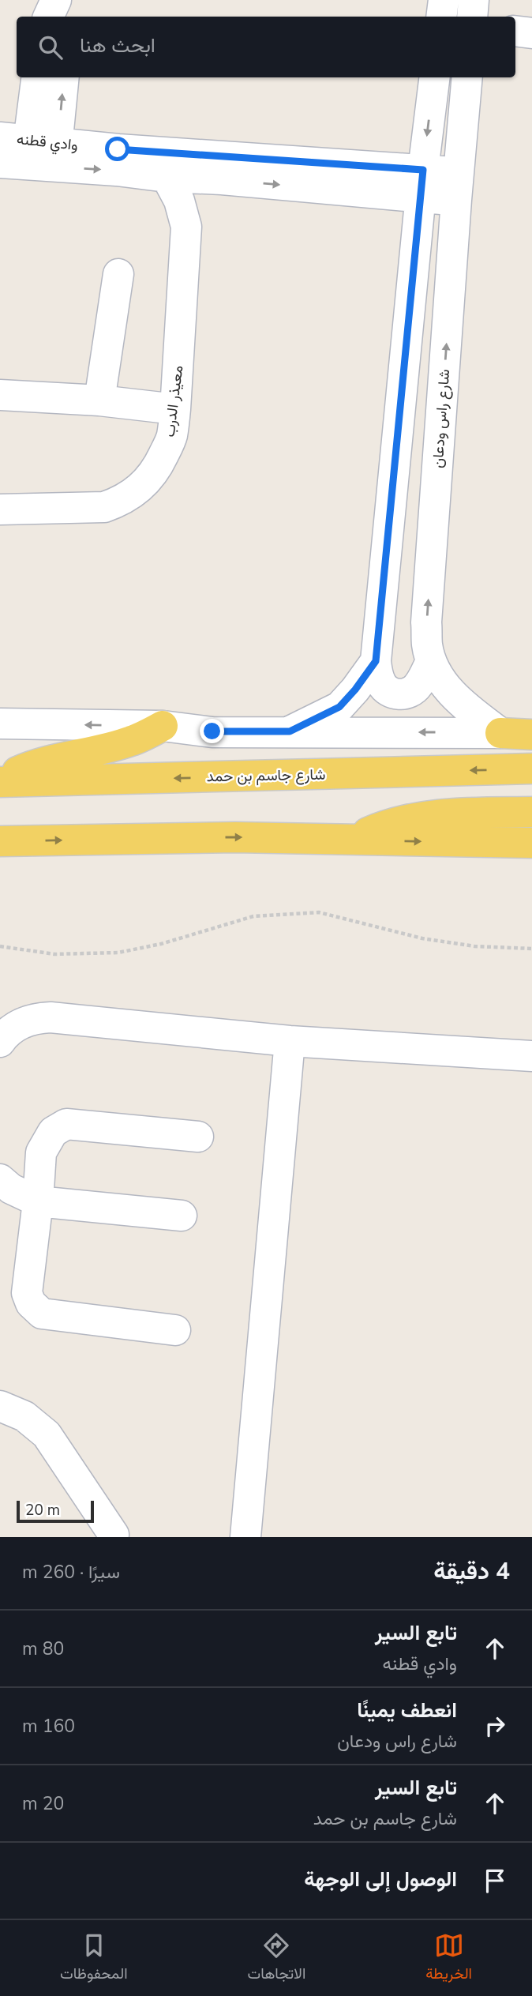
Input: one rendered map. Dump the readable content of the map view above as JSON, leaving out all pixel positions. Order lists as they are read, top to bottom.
{
  "streets": {
    "main road": ["شارع جاسم بن حمد"],
    "street": ["وادي قطنه", "معيذر الدرب", "شارع راس ودعان"]
  },
  "crossings": [
    ["وادي قطنه", "معيذر الدرب"],
    ["وادي قطنه", "شارع راس ودعان"]
  ],
  "scale_bar": "20 m",
  "page": {
    "search": "ابحث هنا",
    "scale": "20 m",
    "heading": ["4 دقيقة", "سيرًا · 260 m"],
    "list": [
      ["تابع السير", "وادي قطنه", "80 m"],
      ["انعطف يمينًا", "شارع راس ودعان", "160 m"],
      ["تابع السير", "شارع جاسم بن حمد", "20 m"],
      "الوصول إلى الوجهة"
    ],
    "nav": ["الخريطة", "الاتجاهات", "المحفوظات"]
  }
}
